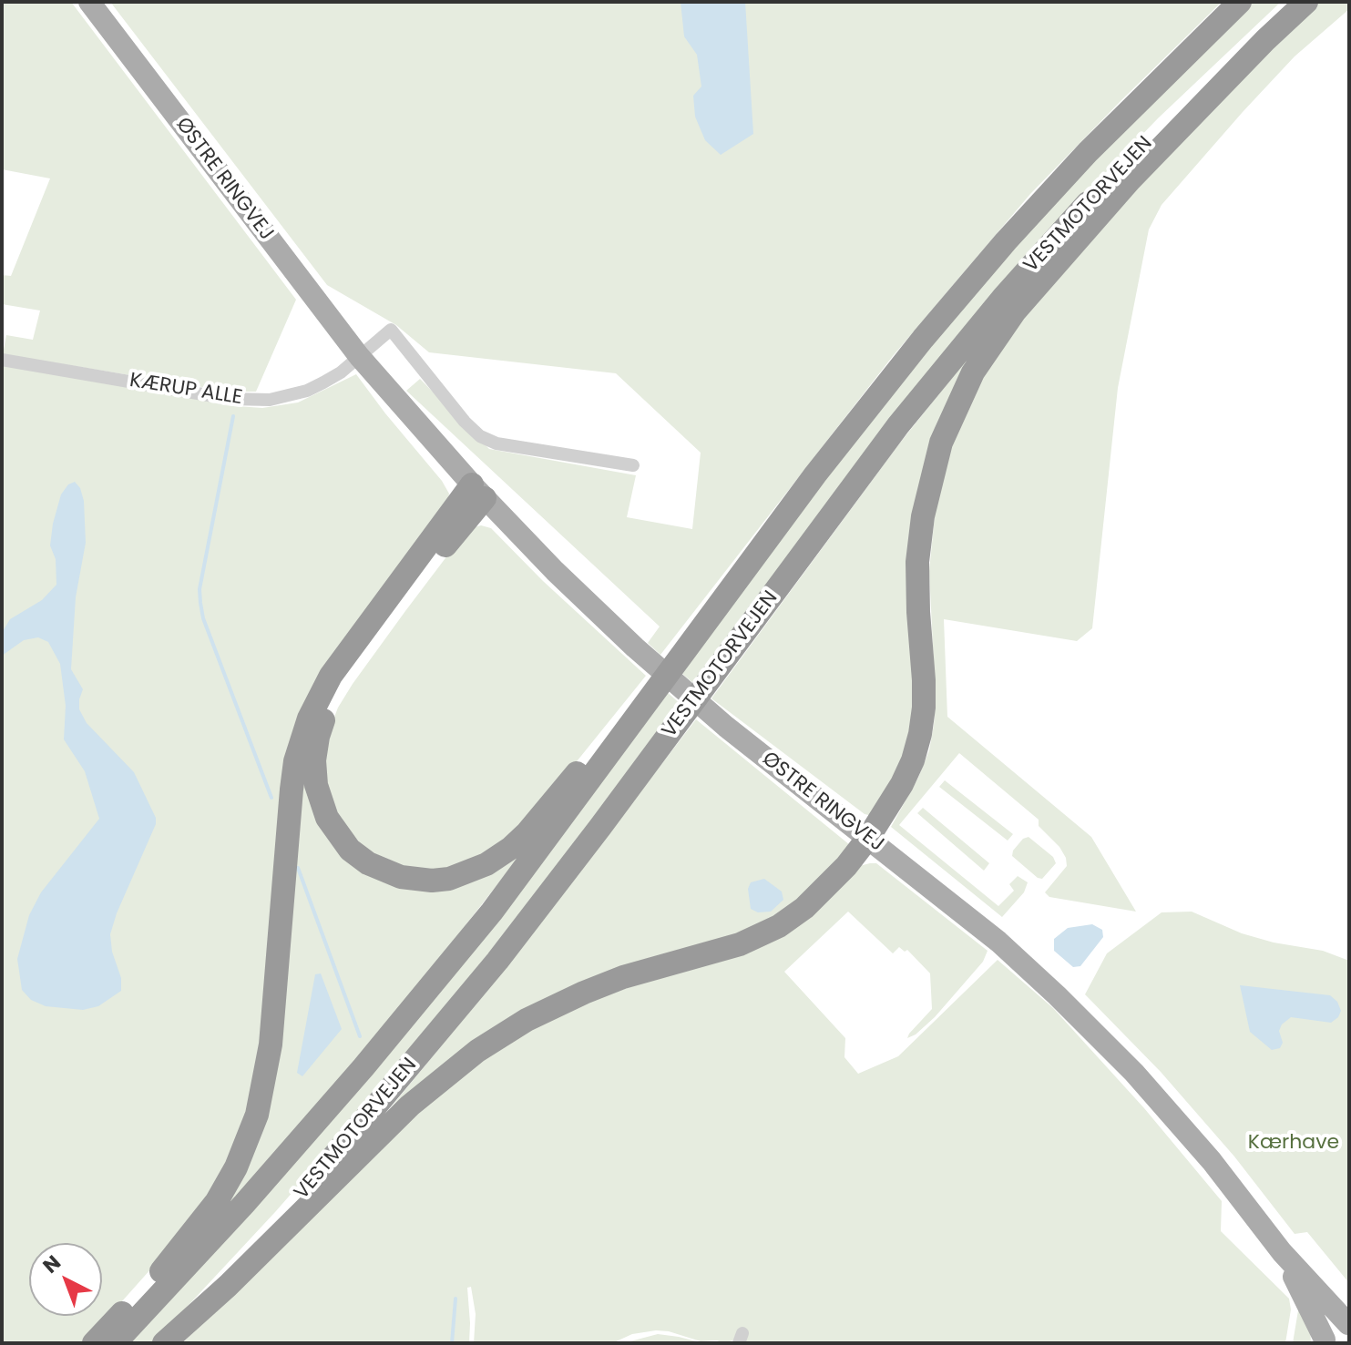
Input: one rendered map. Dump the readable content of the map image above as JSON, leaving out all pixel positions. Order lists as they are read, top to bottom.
{
  "streets": {
    "highway": ["VESTMOTORVEJEN"],
    "main road": ["ØSTRE RINGVEJ"],
    "street": ["KÆRUP ALLE"]
  },
  "crossings": [
    ["ØSTRE RINGVEJ", "KÆRUP ALLE"]
  ],
  "parks": ["Kærhave"],
  "north": "top left"
}
